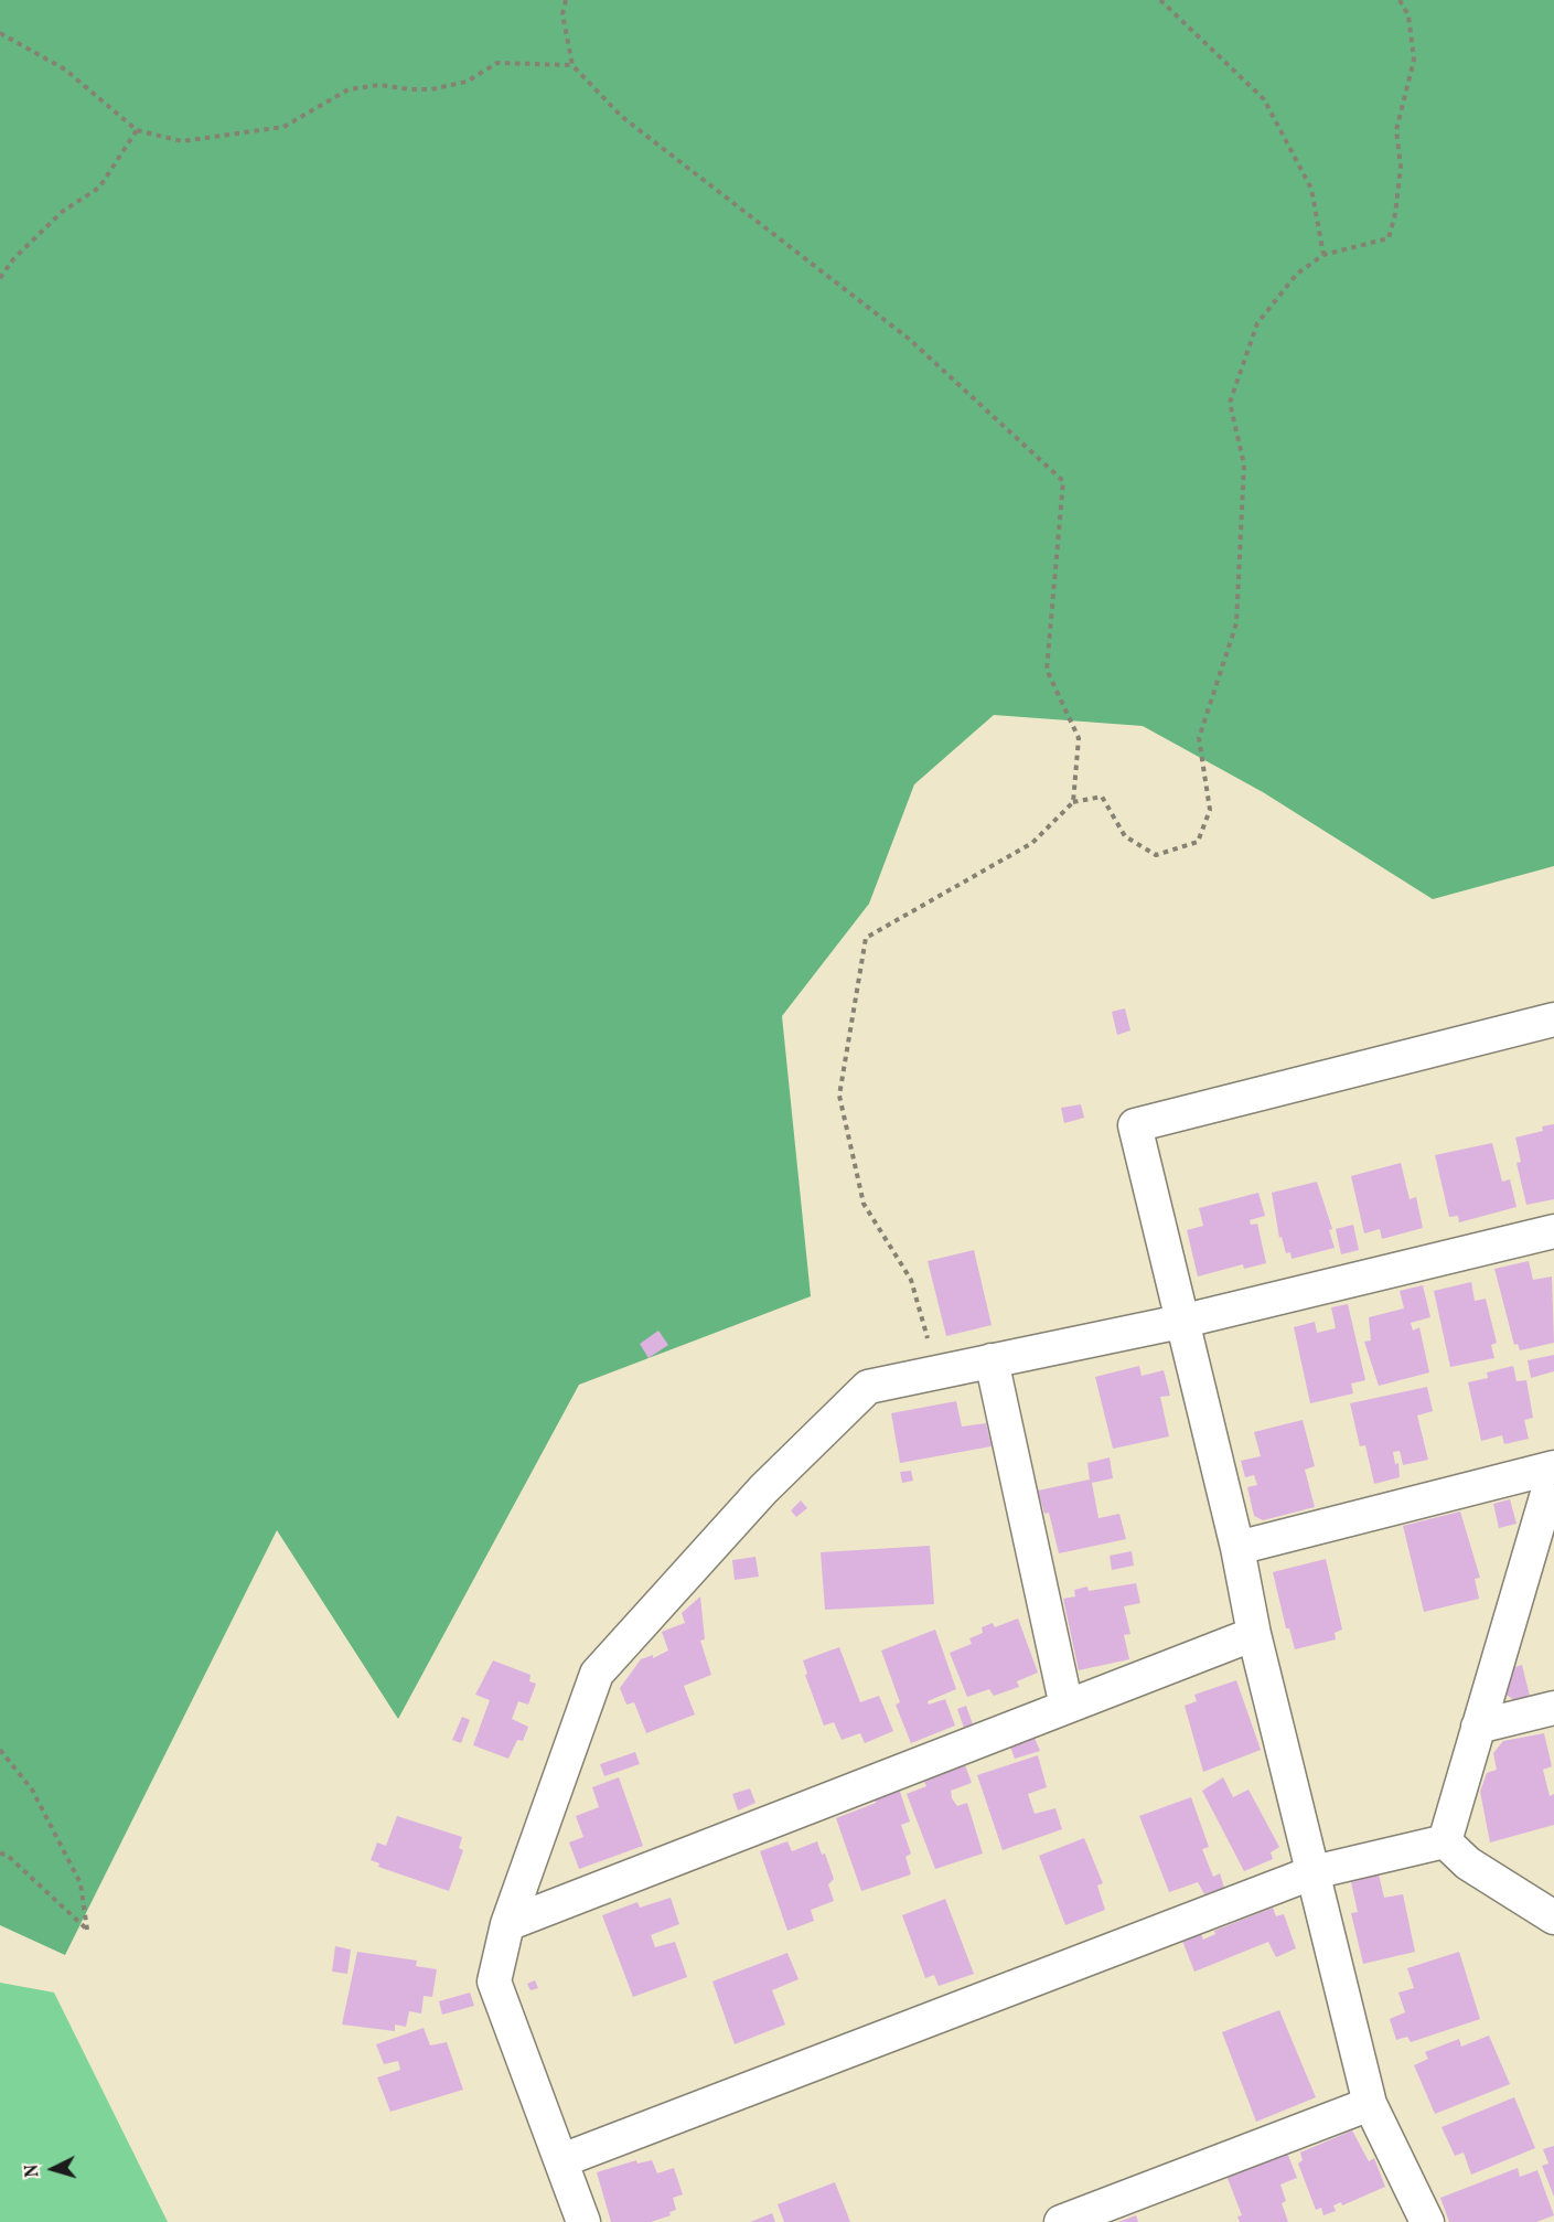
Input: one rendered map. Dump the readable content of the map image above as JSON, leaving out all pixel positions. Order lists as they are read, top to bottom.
{
  "north": "left"
}
